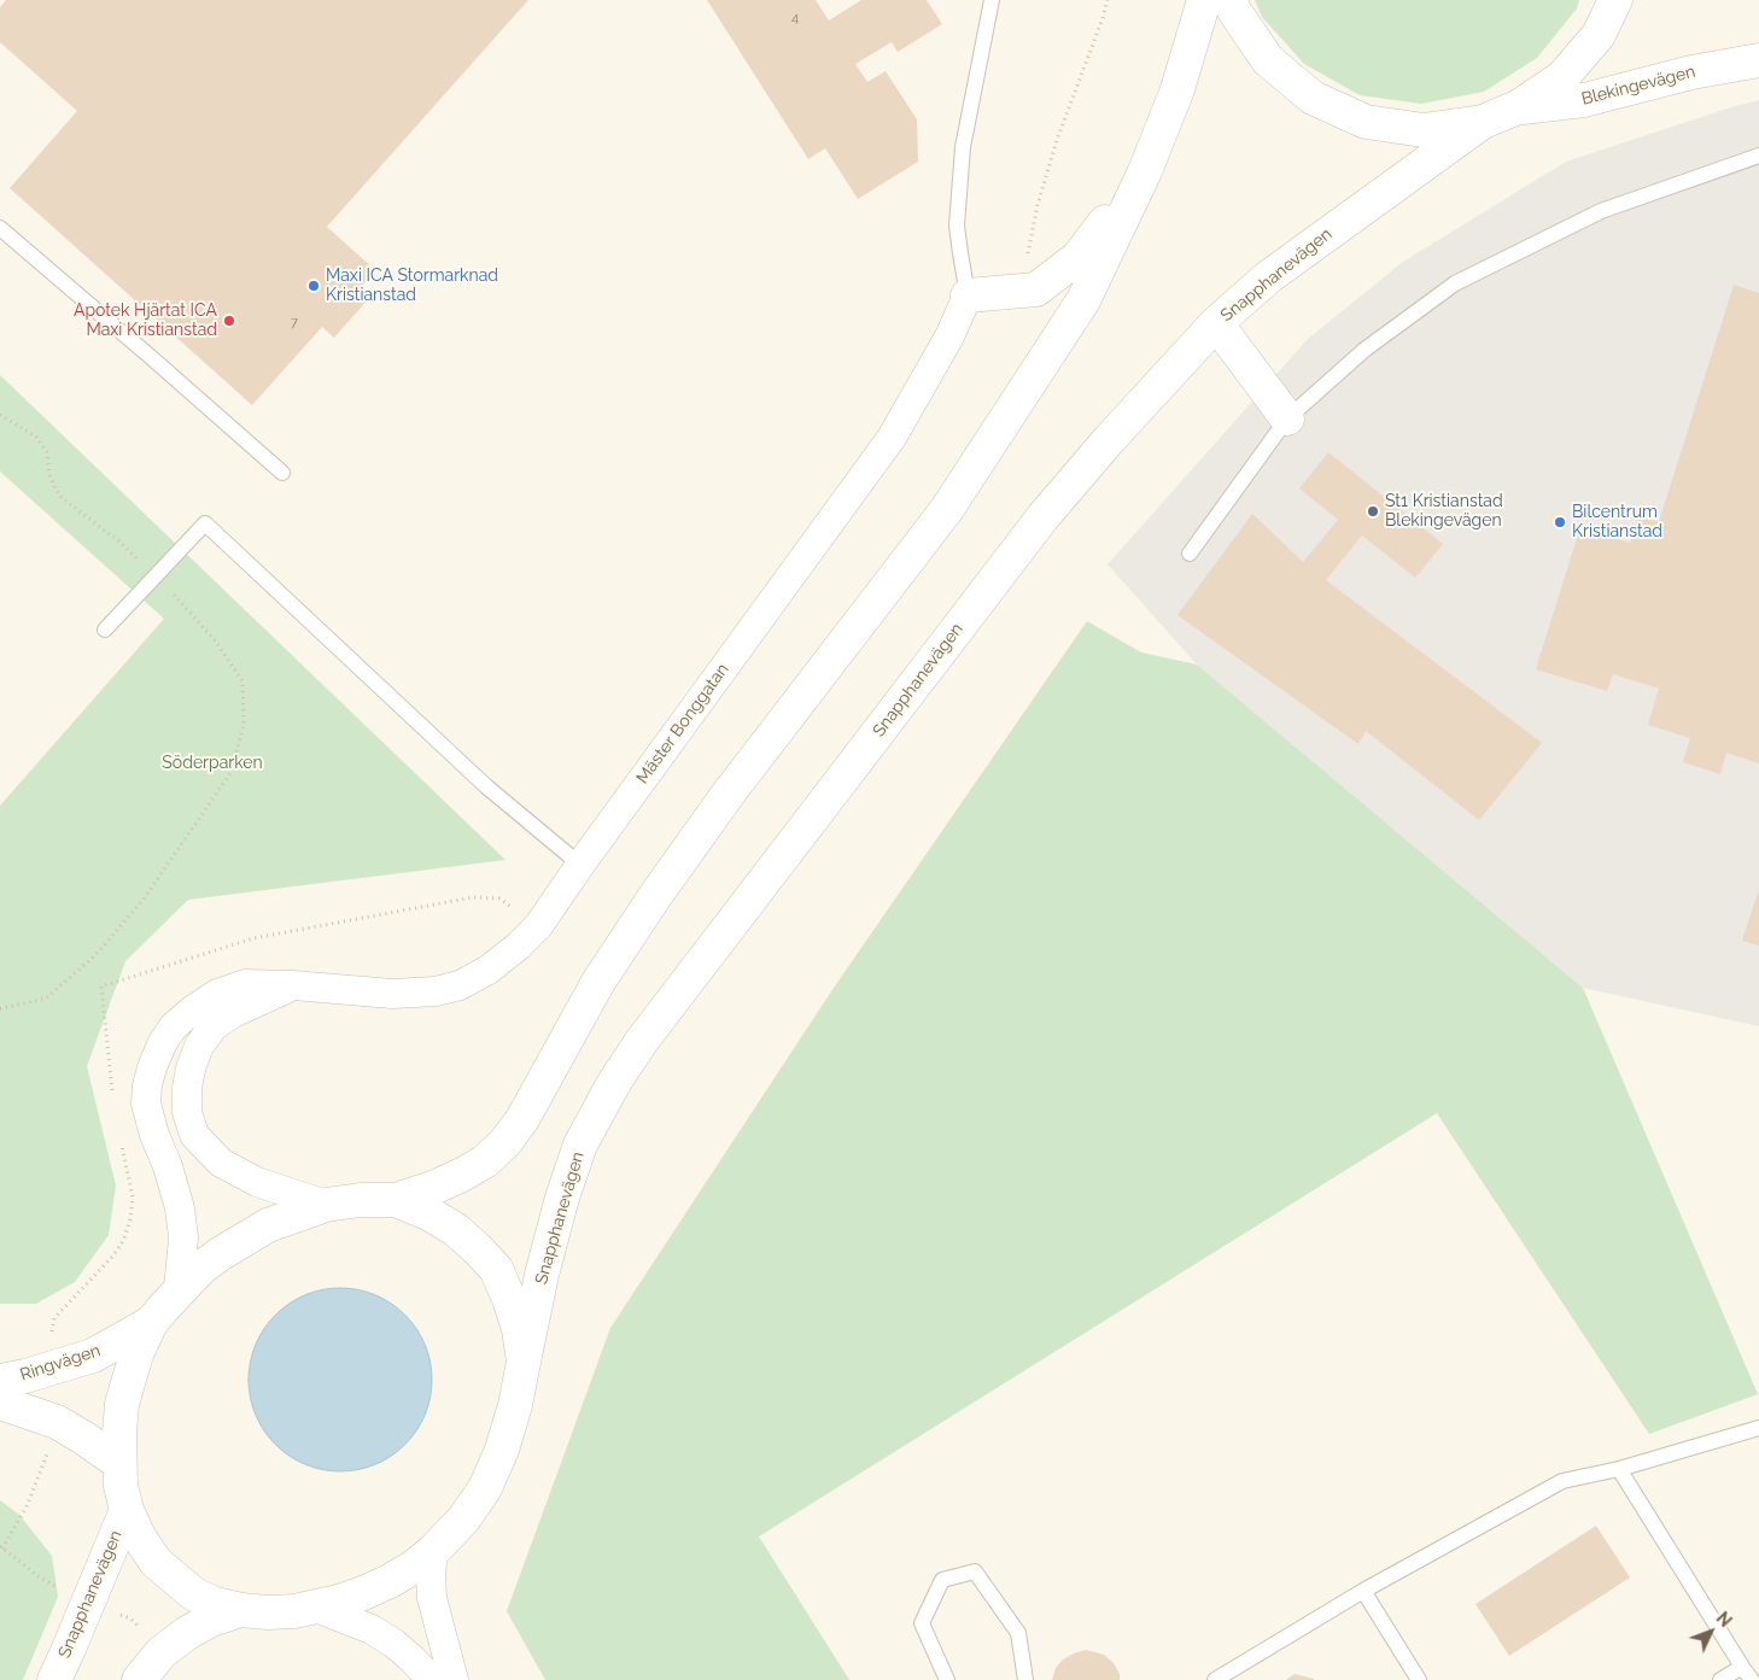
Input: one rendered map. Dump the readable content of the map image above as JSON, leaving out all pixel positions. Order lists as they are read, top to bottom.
{
  "streets": {
    "main road": ["Blekingevägen", "Snapphanevägen", "Ringvägen"],
    "street": ["Mäster Bonggatan"]
  },
  "crossings": [
    ["Snapphanevägen", "Ringvägen"]
  ],
  "parks": ["Söderparken"],
  "places": [
    "Maxi ICA Stormarknad Kristianstad",
    "Apotek Hjärtat ICA Maxi Kristianstad",
    "St1 Kristianstad Blekingevägen",
    "Bilcentrum Kristianstad"
  ],
  "house_numbers": ["4", "7"],
  "north": "top right"
}
